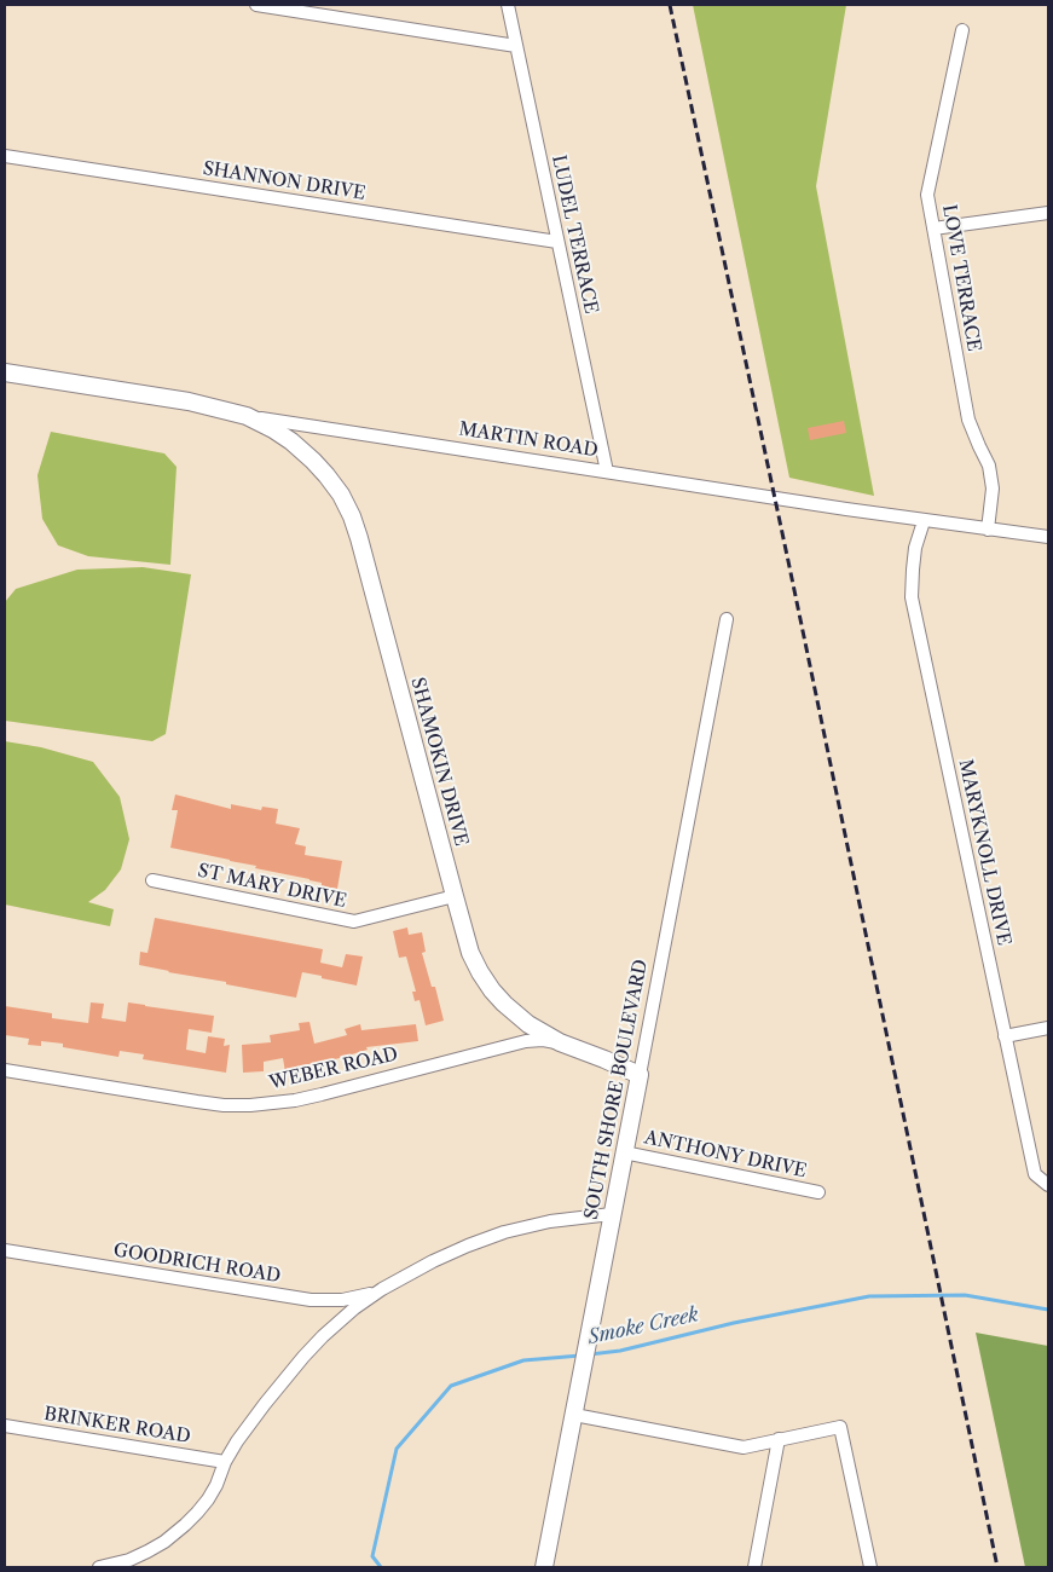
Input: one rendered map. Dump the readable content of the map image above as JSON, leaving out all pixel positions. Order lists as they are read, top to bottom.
{
  "streets": {
    "street": [
      "SHANNON DRIVE",
      "LUDEL TERRACE",
      "LOVE TERRACE",
      "MARTIN ROAD",
      "SHAMOKIN DRIVE",
      "MARYKNOLL DRIVE",
      "ST MARY DRIVE",
      "WEBER ROAD",
      "SOUTH SHORE BOULEVARD",
      "ANTHONY DRIVE",
      "GOODRICH ROAD",
      "BRINKER ROAD"
    ]
  },
  "crossings": [
    ["SHANNON DRIVE", "LUDEL TERRACE"],
    ["LUDEL TERRACE", "MARTIN ROAD"],
    ["LOVE TERRACE", "MARTIN ROAD"],
    ["MARTIN ROAD", "SHAMOKIN DRIVE"],
    ["MARTIN ROAD", "MARYKNOLL DRIVE"],
    ["SHAMOKIN DRIVE", "ST MARY DRIVE"],
    ["SHAMOKIN DRIVE", "WEBER ROAD"],
    ["SHAMOKIN DRIVE", "SOUTH SHORE BOULEVARD"],
    ["SOUTH SHORE BOULEVARD", "ANTHONY DRIVE"]
  ],
  "water": ["Smoke Creek"]
}
